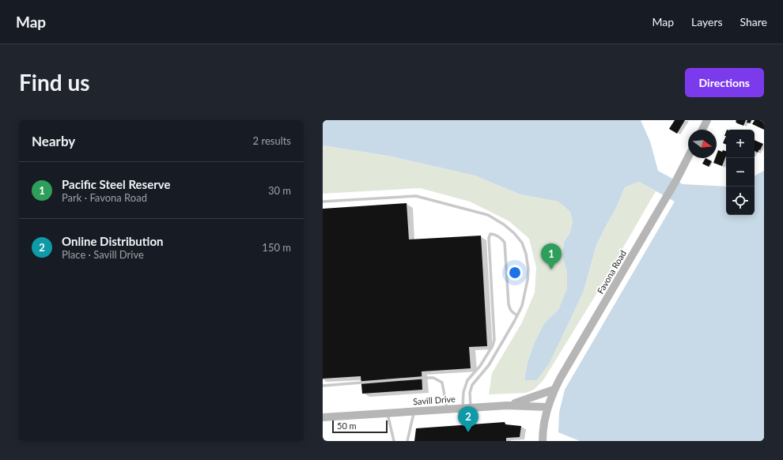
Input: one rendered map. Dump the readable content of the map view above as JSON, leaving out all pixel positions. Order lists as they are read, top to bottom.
{
  "streets": {
    "main road": ["Favona Road", "Savill Drive"]
  },
  "crossings": [
    ["Favona Road", "Savill Drive"]
  ],
  "scale_bar": "50 m",
  "north": "right",
  "page": {
    "header": "Map",
    "nav": ["Map", "Layers", "Share"],
    "buttons": "Directions",
    "title": "Find us",
    "heading": ["Nearby", "2 results"],
    "map_buttons": ["+", "−"],
    "list": [
      {
        "mark": "1",
        "name": "Pacific Steel Reserve",
        "note": "Park · Favona Road",
        "value": "30 m"
      },
      {
        "mark": "2",
        "name": "Online Distribution",
        "note": "Place · Savill Drive",
        "value": "150 m"
      }
    ],
    "pins": ["1", "2"],
    "scale": "50 m"
  }
}
